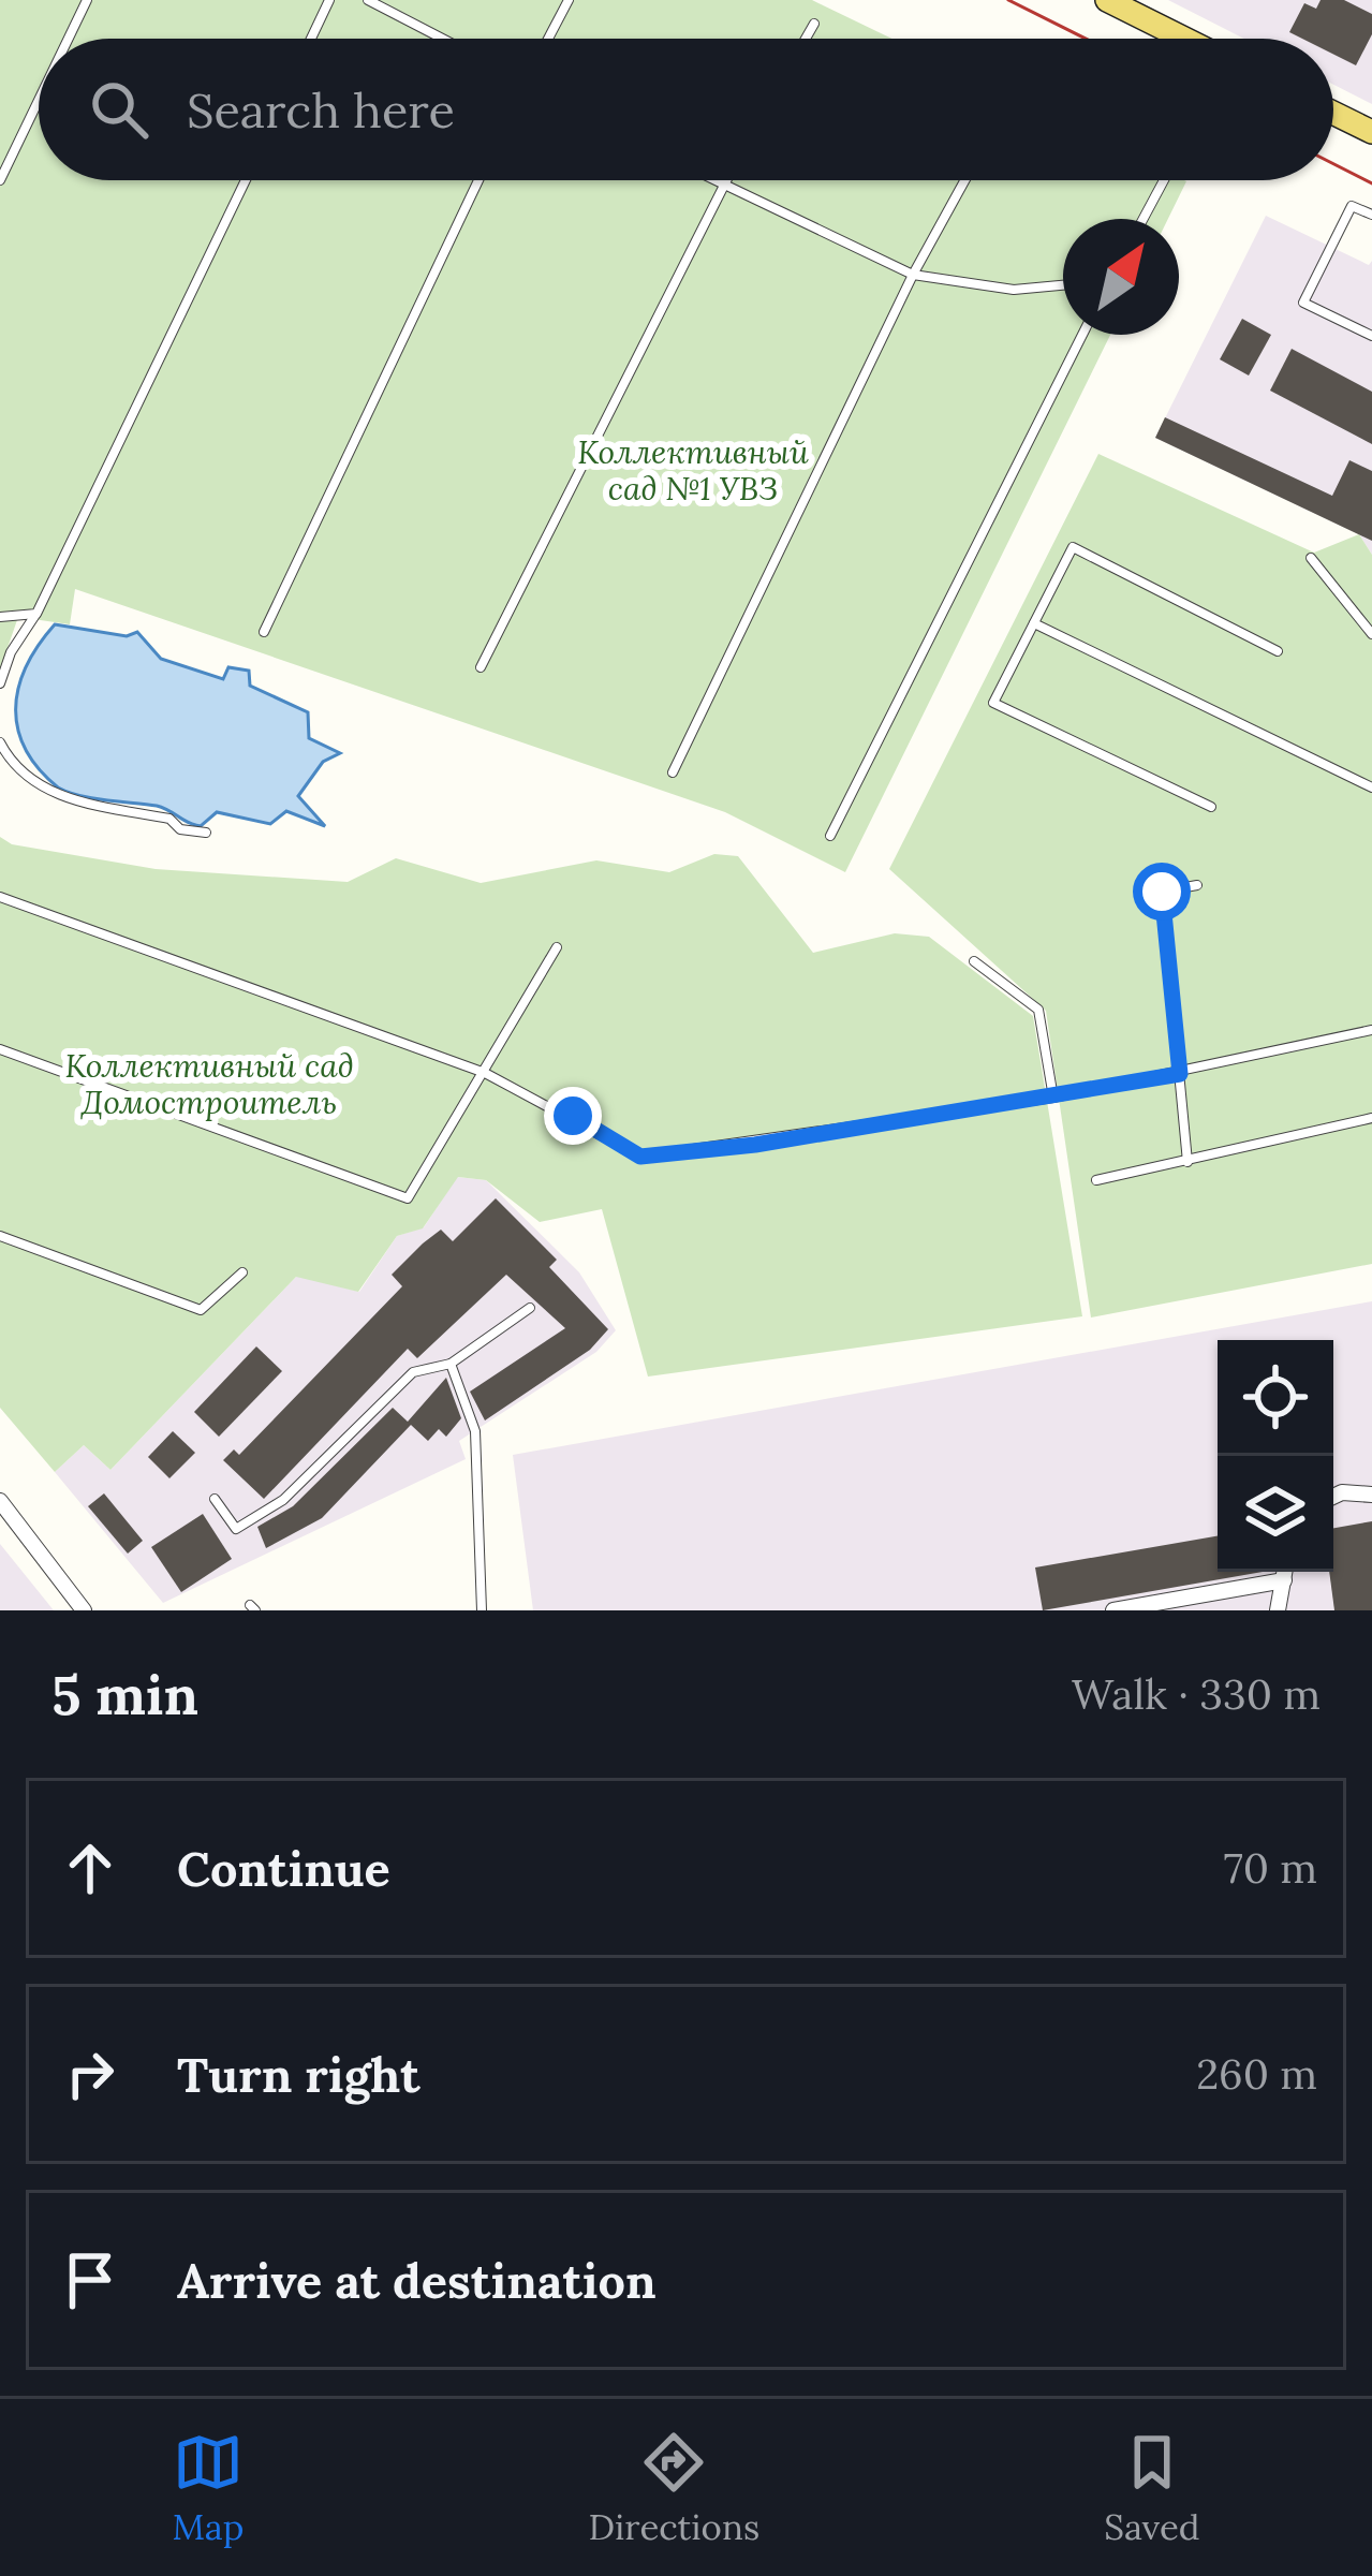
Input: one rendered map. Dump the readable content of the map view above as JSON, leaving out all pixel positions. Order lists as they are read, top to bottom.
{
  "parks": ["Коллективный сад №1 УВЗ", "Коллективный сад Домостроитель"],
  "north": "top right",
  "page": {
    "search": "Search here",
    "heading": ["5 min", "Walk · 330 m"],
    "list": [
      ["Continue", "70 m"],
      ["Turn right", "260 m"],
      "Arrive at destination"
    ],
    "nav": ["Map", "Directions", "Saved"]
  }
}
